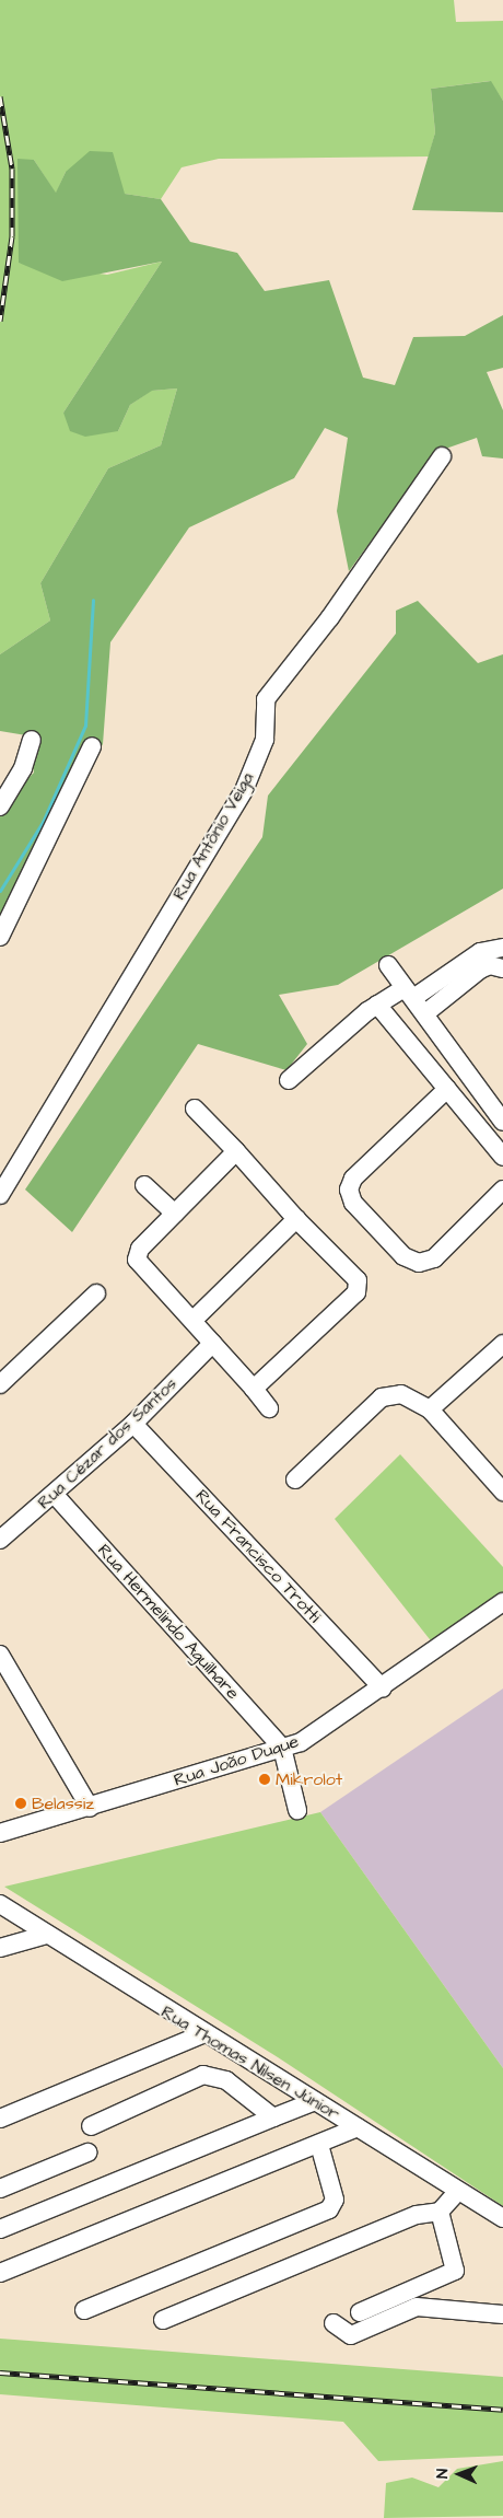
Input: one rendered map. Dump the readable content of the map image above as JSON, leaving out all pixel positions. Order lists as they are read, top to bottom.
{
  "streets": {
    "street": [
      "Rua Antônio Veiga",
      "Rua Cézar dos Santos",
      "Rua Francisco Trotti",
      "Rua Hermelindo Aguilhare",
      "Rua João Duque",
      "Rua Thomas Nilsen Júnior"
    ]
  },
  "crossings": [
    ["Rua Cézar dos Santos", "Rua Francisco Trotti"],
    ["Rua Cézar dos Santos", "Rua Hermelindo Aguilhare"],
    ["Rua Francisco Trotti", "Rua João Duque"],
    ["Rua Hermelindo Aguilhare", "Rua João Duque"]
  ],
  "places": ["Mikrolot", "Belassiz"],
  "north": "left"
}
